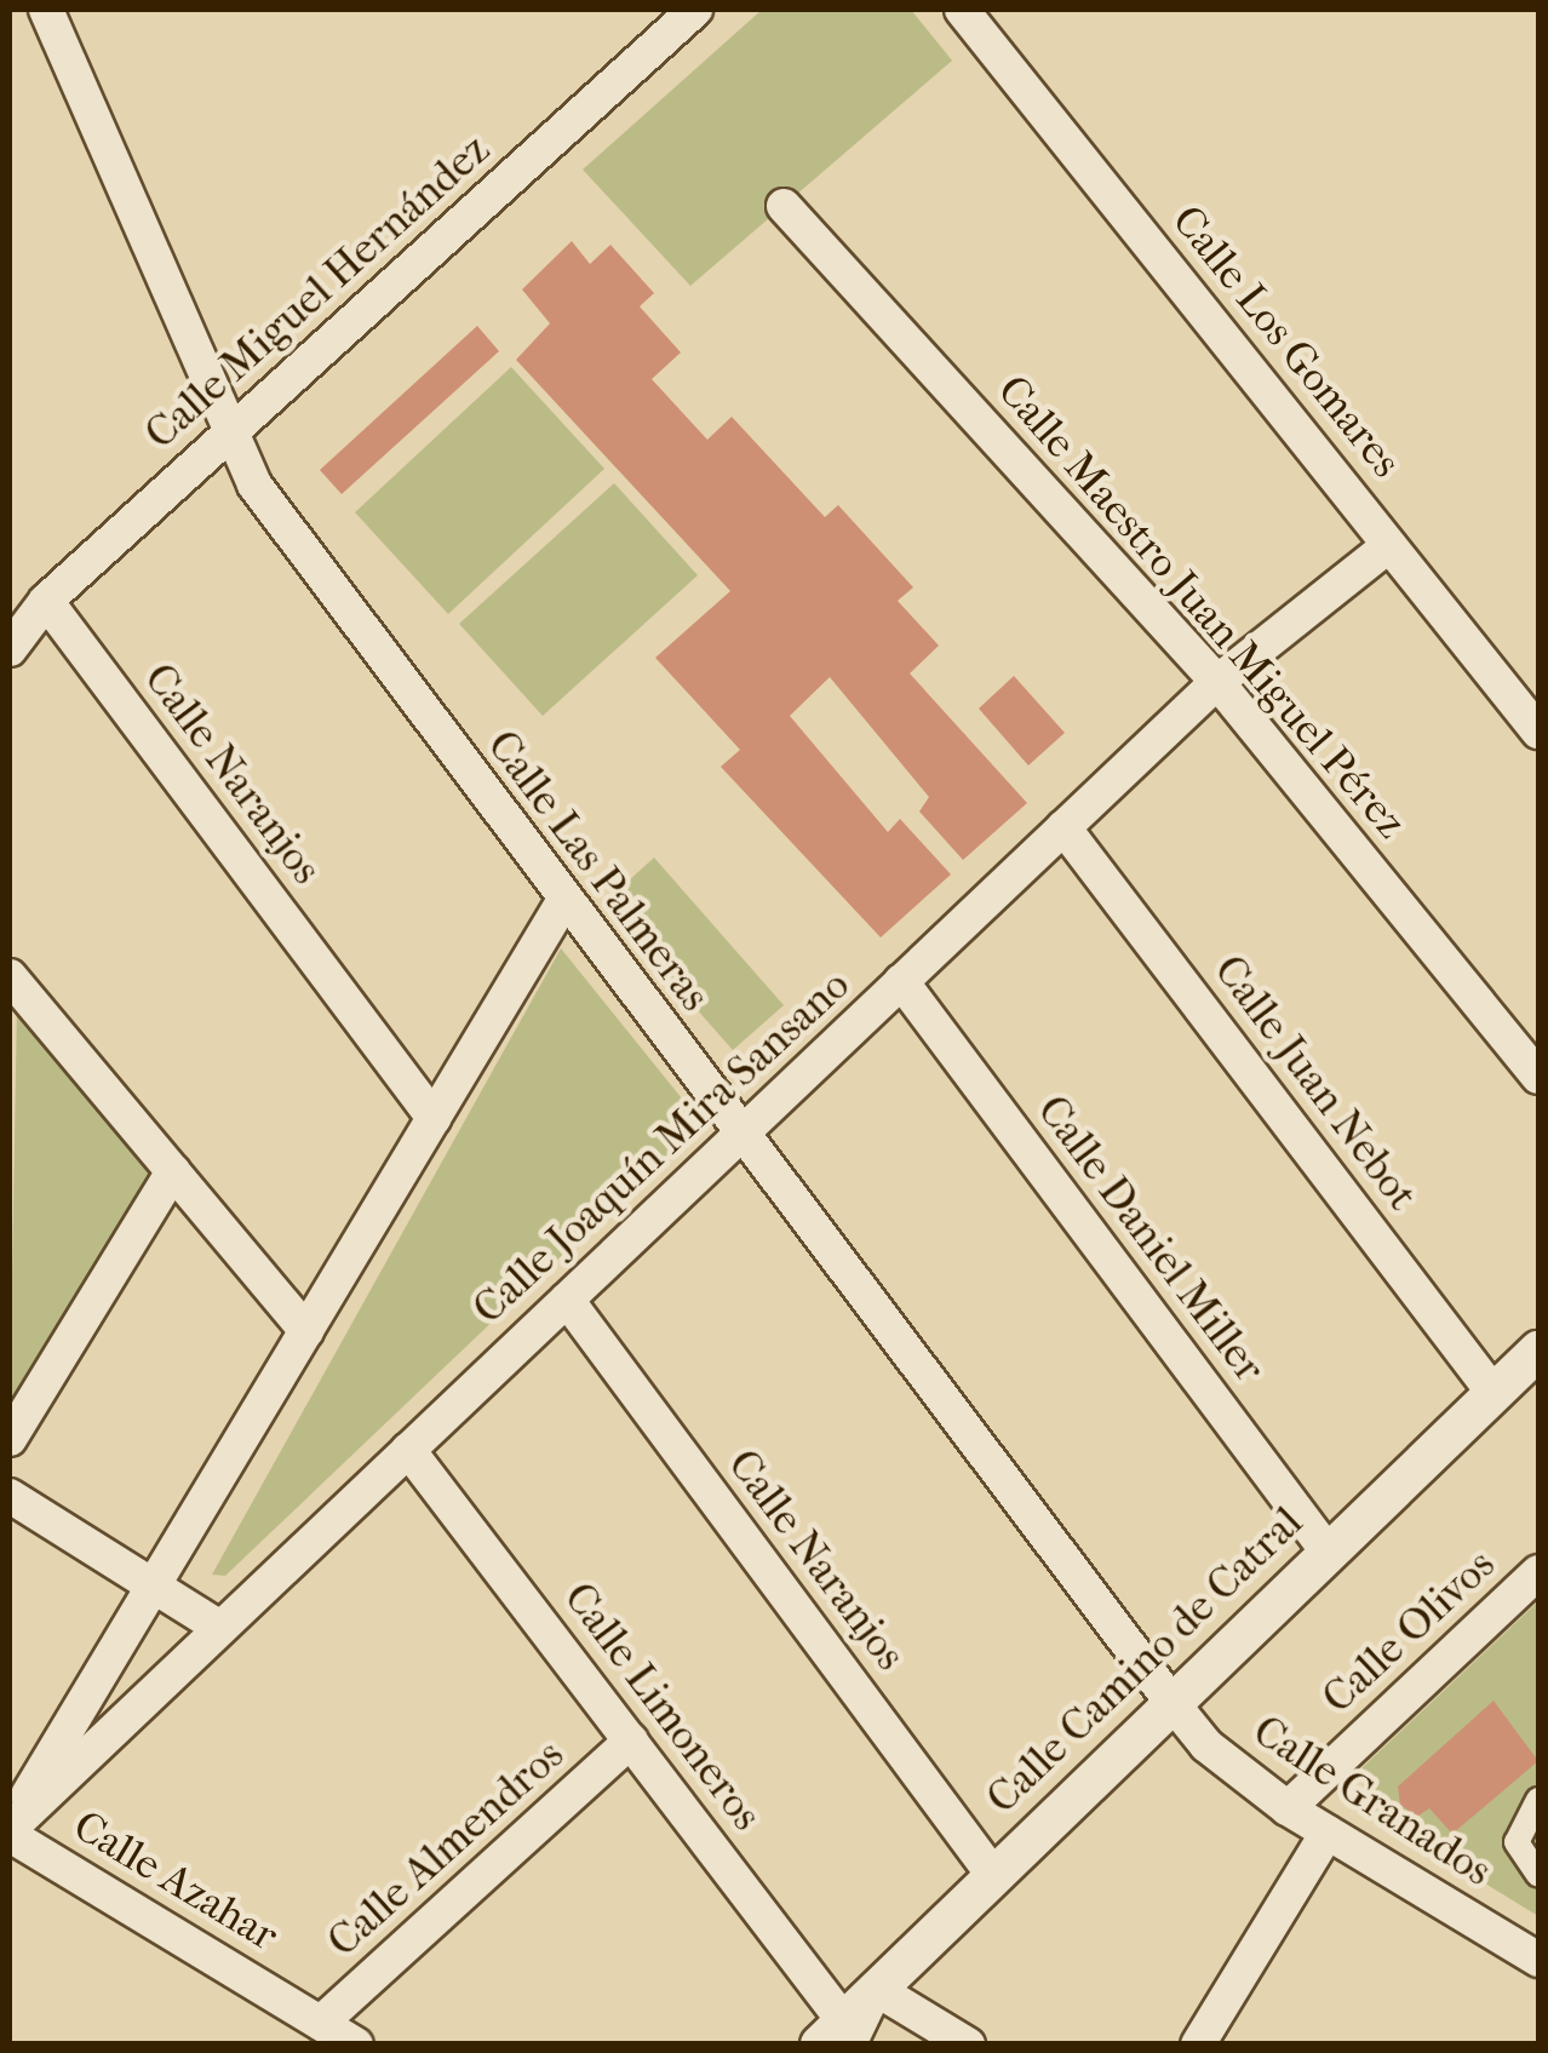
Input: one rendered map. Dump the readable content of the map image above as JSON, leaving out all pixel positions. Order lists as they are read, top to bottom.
{
  "streets": {
    "street": [
      "Calle Miguel Hernández",
      "Calle Los Gomares",
      "Calle Maestro Juan Miguel Pérez",
      "Calle Naranjos",
      "Calle Las Palmeras",
      "Calle Juan Nebot",
      "Calle Joaquín Mira Sansano",
      "Calle Daniel Miller",
      "Calle Olivos",
      "Calle Camino de Catral",
      "Calle Limoneros",
      "Calle Granados",
      "Calle Almendros",
      "Calle Azahar"
    ]
  },
  "crossings": [
    ["Calle Miguel Hernández", "Calle Naranjos"],
    ["Calle Miguel Hernández", "Calle Las Palmeras"],
    ["Calle Los Gomares", "Calle Joaquín Mira Sansano"],
    ["Calle Maestro Juan Miguel Pérez", "Calle Joaquín Mira Sansano"],
    ["Calle Naranjos", "Calle Joaquín Mira Sansano"],
    ["Calle Naranjos", "Calle Camino de Catral"],
    ["Calle Las Palmeras", "Calle Joaquín Mira Sansano"],
    ["Calle Las Palmeras", "Calle Camino de Catral"],
    ["Calle Las Palmeras", "Calle Granados"],
    ["Calle Juan Nebot", "Calle Joaquín Mira Sansano"],
    ["Calle Juan Nebot", "Calle Camino de Catral"],
    ["Calle Joaquín Mira Sansano", "Calle Daniel Miller"],
    ["Calle Joaquín Mira Sansano", "Calle Limoneros"],
    ["Calle Joaquín Mira Sansano", "Calle Azahar"],
    ["Calle Daniel Miller", "Calle Camino de Catral"],
    ["Calle Olivos", "Calle Granados"],
    ["Calle Camino de Catral", "Calle Limoneros"],
    ["Calle Camino de Catral", "Calle Granados"],
    ["Calle Limoneros", "Calle Almendros"],
    ["Calle Almendros", "Calle Azahar"]
  ]
}
